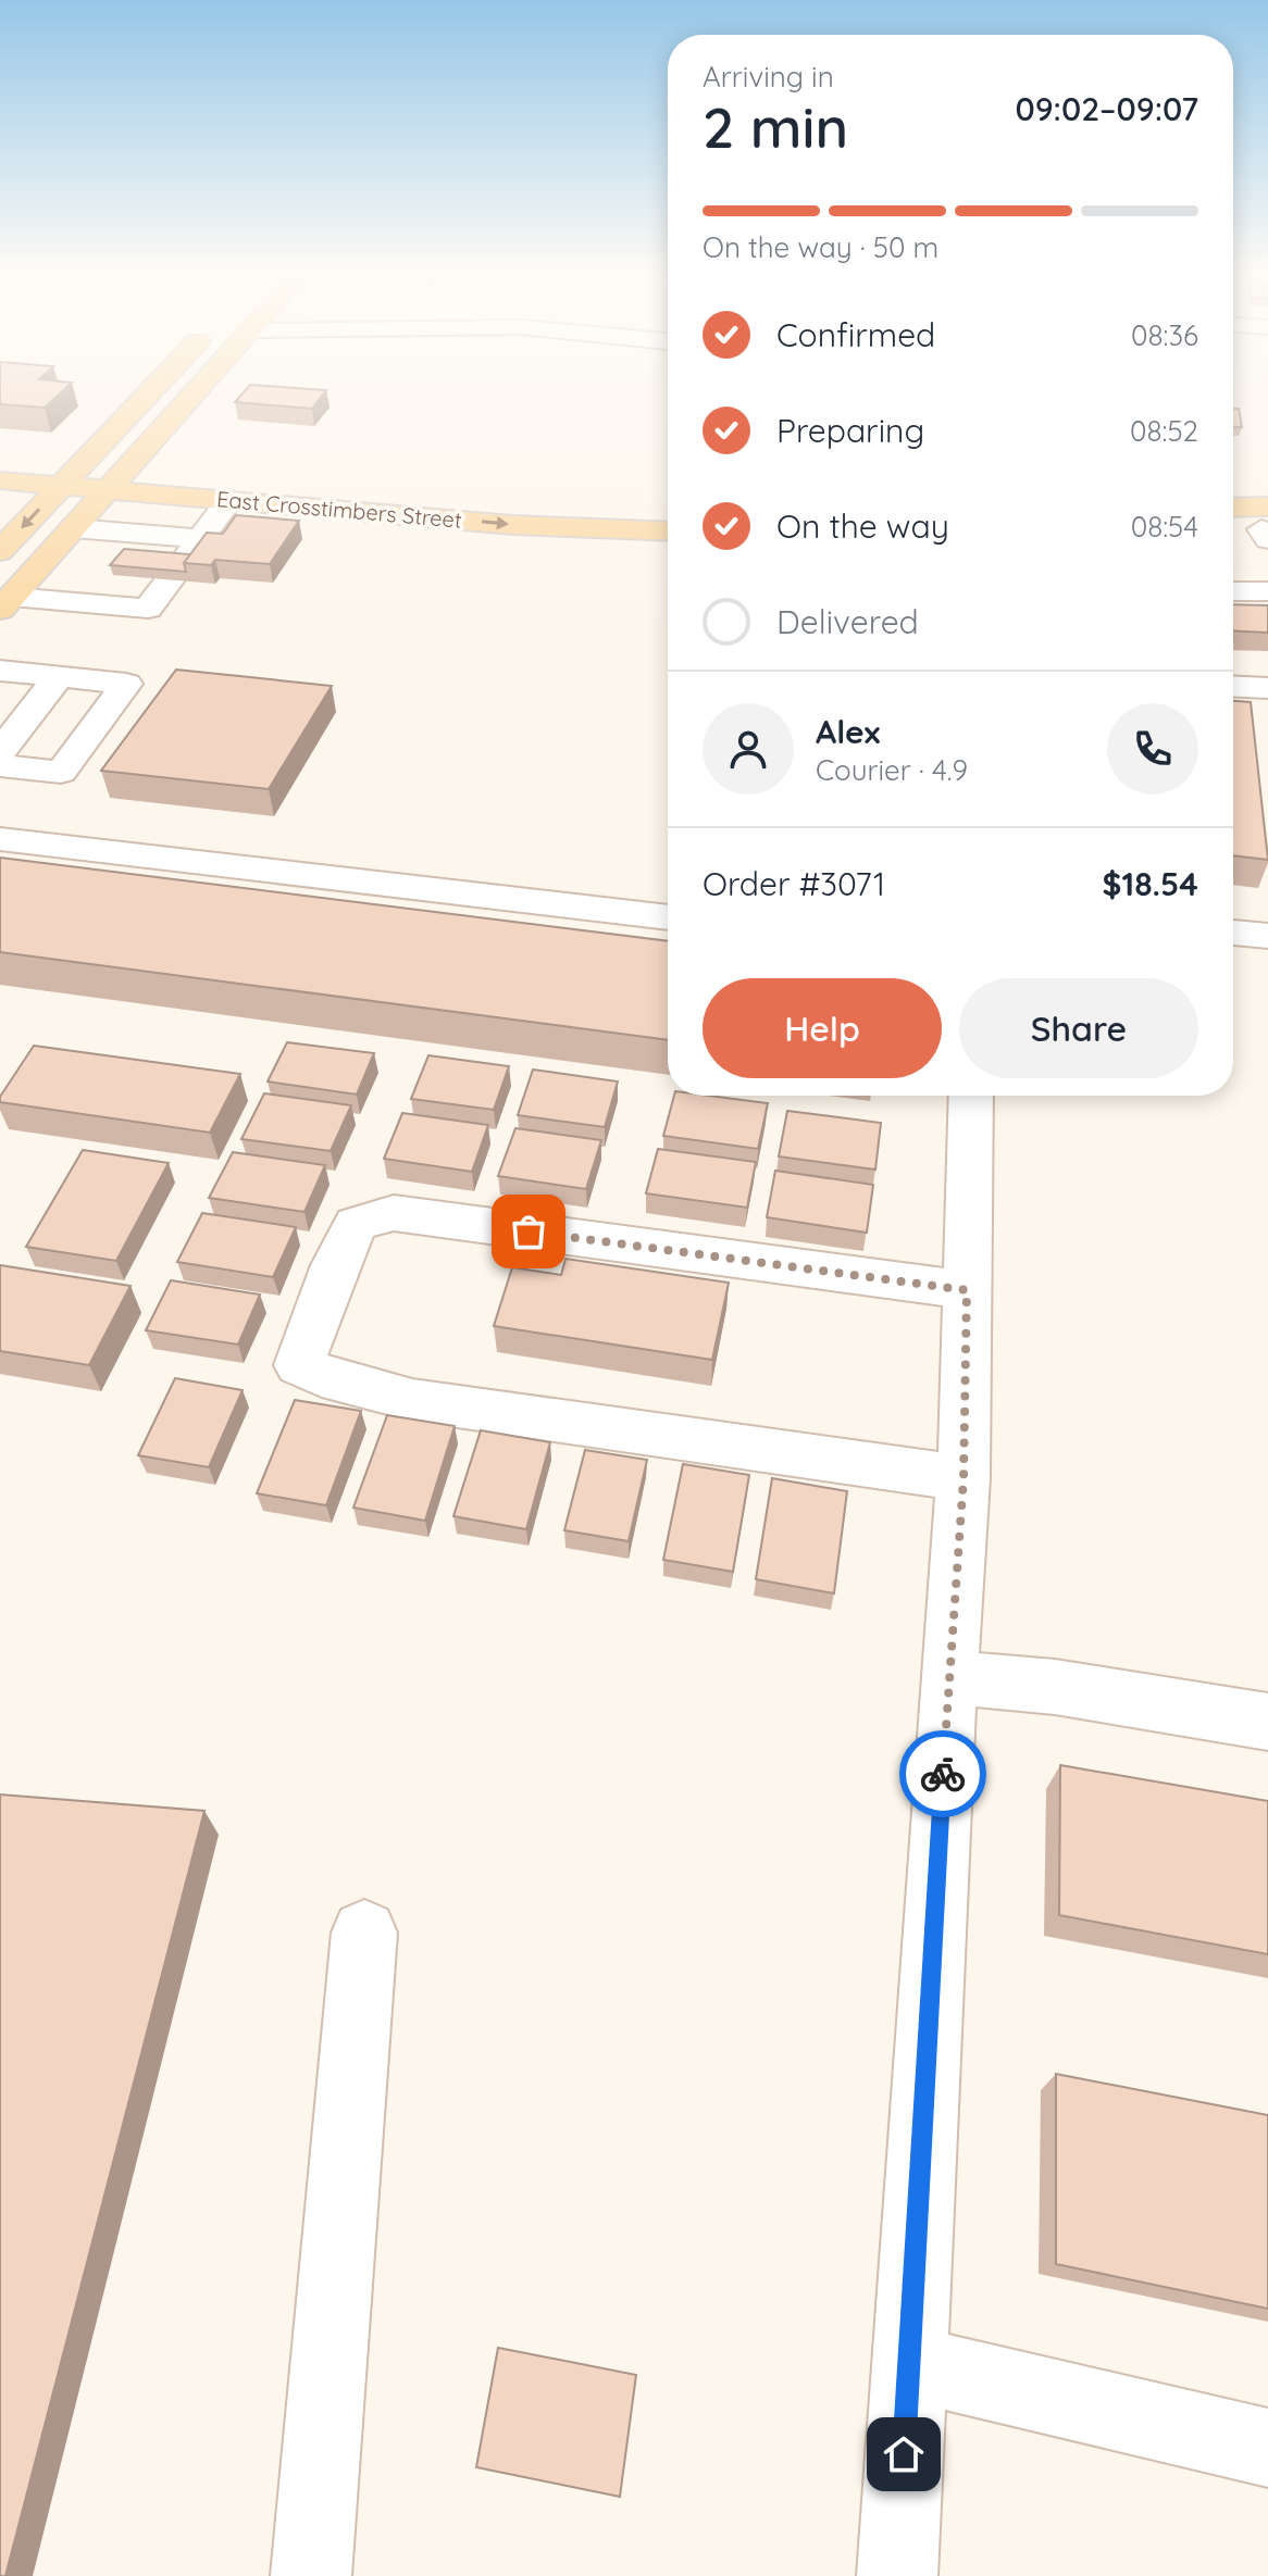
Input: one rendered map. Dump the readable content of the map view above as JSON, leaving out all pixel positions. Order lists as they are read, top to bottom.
{
  "streets": {
    "main road": ["East Crosstimbers Street"]
  },
  "page": {
    "heading": ["2 min", "Arriving in", "09:02–09:07"],
    "panel": [
      "Alex",
      "Courier · 4.9",
      "Order #3071",
      "$18.54"
    ],
    "bar": "On the way · 50 m",
    "list": [
      ["Confirmed", "08:36"],
      ["Preparing", "08:52"],
      ["On the way", "08:54"],
      "Delivered"
    ],
    "buttons": ["Help", "Share"]
  }
}
